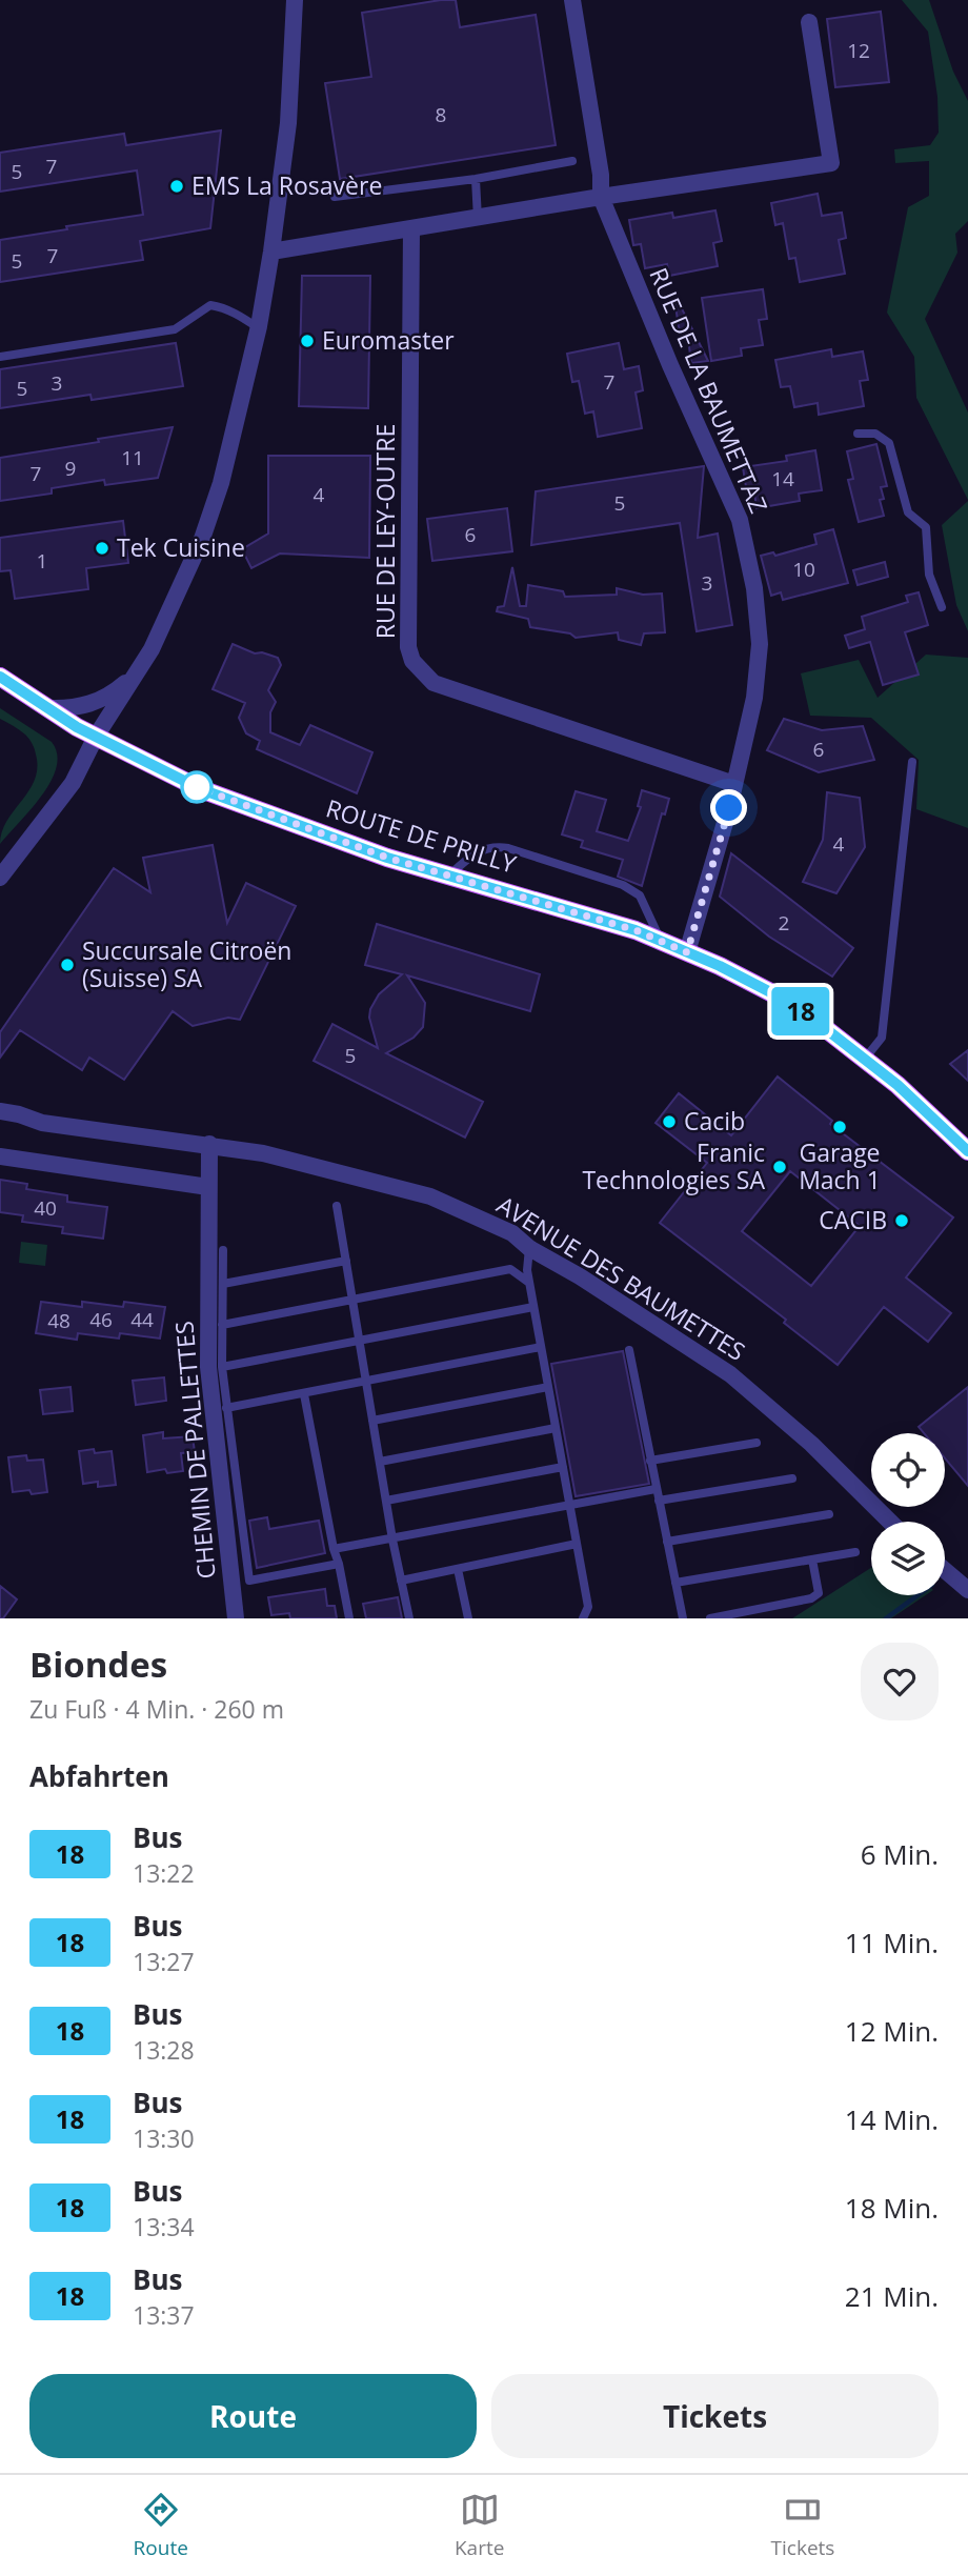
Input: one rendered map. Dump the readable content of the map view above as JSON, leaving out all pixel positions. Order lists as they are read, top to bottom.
{
  "streets": {
    "main road": ["ROUTE DE PRILLY"],
    "street": [
      "RUE DE LA BAUMETTAZ",
      "RUE DE LEY-OUTRE",
      "AVENUE DES BAUMETTES",
      "CHEMIN DE PALLETTES"
    ]
  },
  "crossings": [
    ["RUE DE LA BAUMETTAZ", "RUE DE LEY-OUTRE"],
    ["RUE DE LA BAUMETTAZ", "ROUTE DE PRILLY"],
    ["AVENUE DES BAUMETTES", "CHEMIN DE PALLETTES"]
  ],
  "places": [
    "EMS La Rosavère",
    "Euromaster",
    "Tek Cuisine",
    "Succursale Citroën (Suisse) SA",
    "Cacib",
    "Garage Mach 1",
    "Franic Technologies SA",
    "CACIB"
  ],
  "lines": ["bus line 18"],
  "house_numbers": [
    "12",
    "8",
    "7",
    "5",
    "7",
    "5",
    "7",
    "3",
    "5",
    "11",
    "9",
    "7",
    "14",
    "4",
    "5",
    "6",
    "1",
    "10",
    "3",
    "6",
    "4",
    "2",
    "5",
    "40",
    "46",
    "44",
    "48"
  ],
  "page": {
    "on_map": "18",
    "heading": [
      ["Biondes", "Zu Fuß · 4 Min. · 260 m"],
      "Abfahrten"
    ],
    "list": [
      {
        "mark": "18",
        "name": "Bus",
        "note": "13:22",
        "value": "6 Min."
      },
      {
        "mark": "18",
        "name": "Bus",
        "note": "13:27",
        "value": "11 Min."
      },
      {
        "mark": "18",
        "name": "Bus",
        "note": "13:28",
        "value": "12 Min."
      },
      {
        "mark": "18",
        "name": "Bus",
        "note": "13:30",
        "value": "14 Min."
      },
      {
        "mark": "18",
        "name": "Bus",
        "note": "13:34",
        "value": "18 Min."
      },
      {
        "mark": "18",
        "name": "Bus",
        "note": "13:37",
        "value": "21 Min."
      }
    ],
    "buttons": ["Route", "Tickets"],
    "tabs": ["Route", "Karte", "Tickets"]
  }
}
